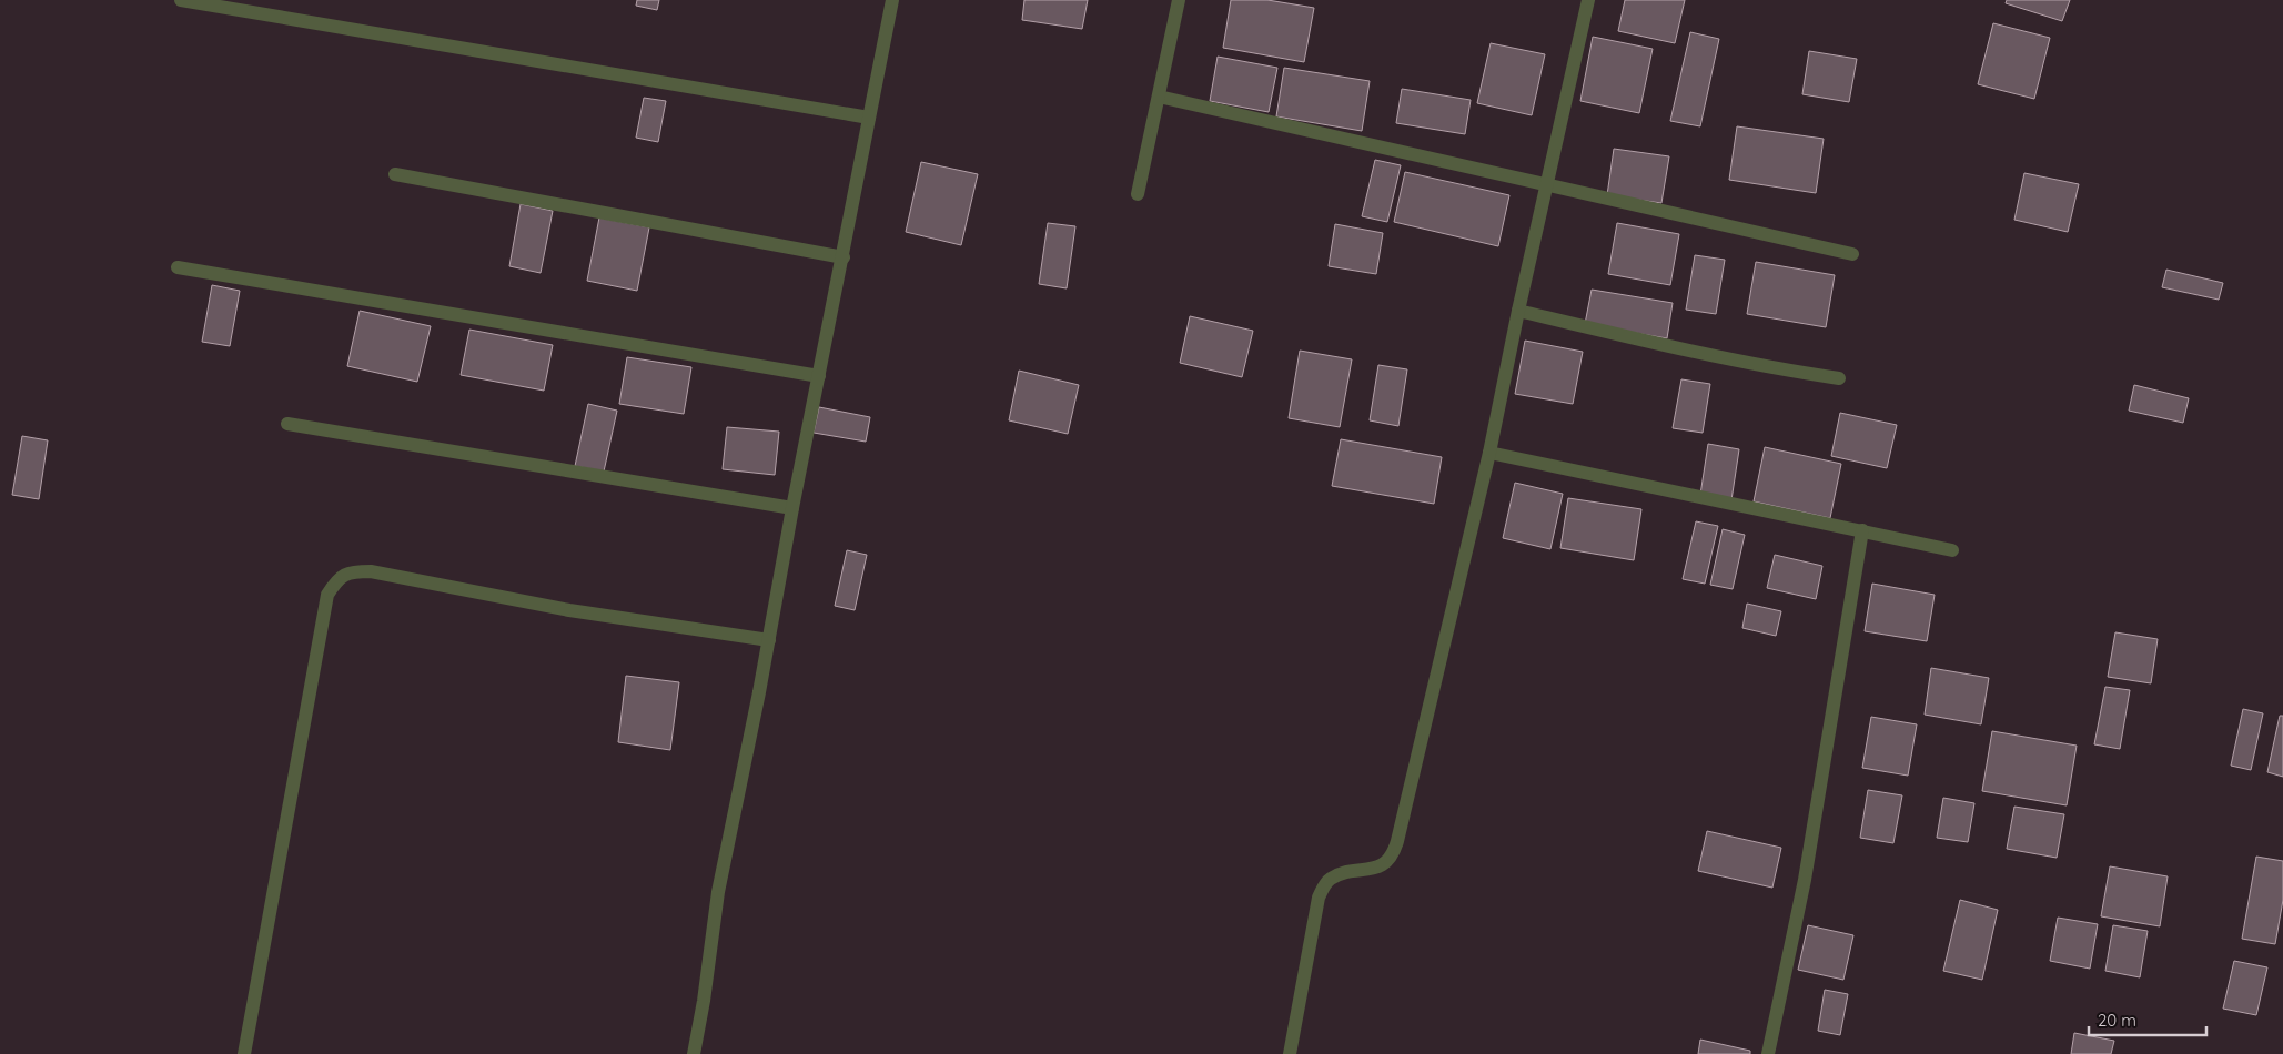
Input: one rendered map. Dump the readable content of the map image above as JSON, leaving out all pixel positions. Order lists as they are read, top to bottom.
{
  "scale_bar": "20 m"
}
